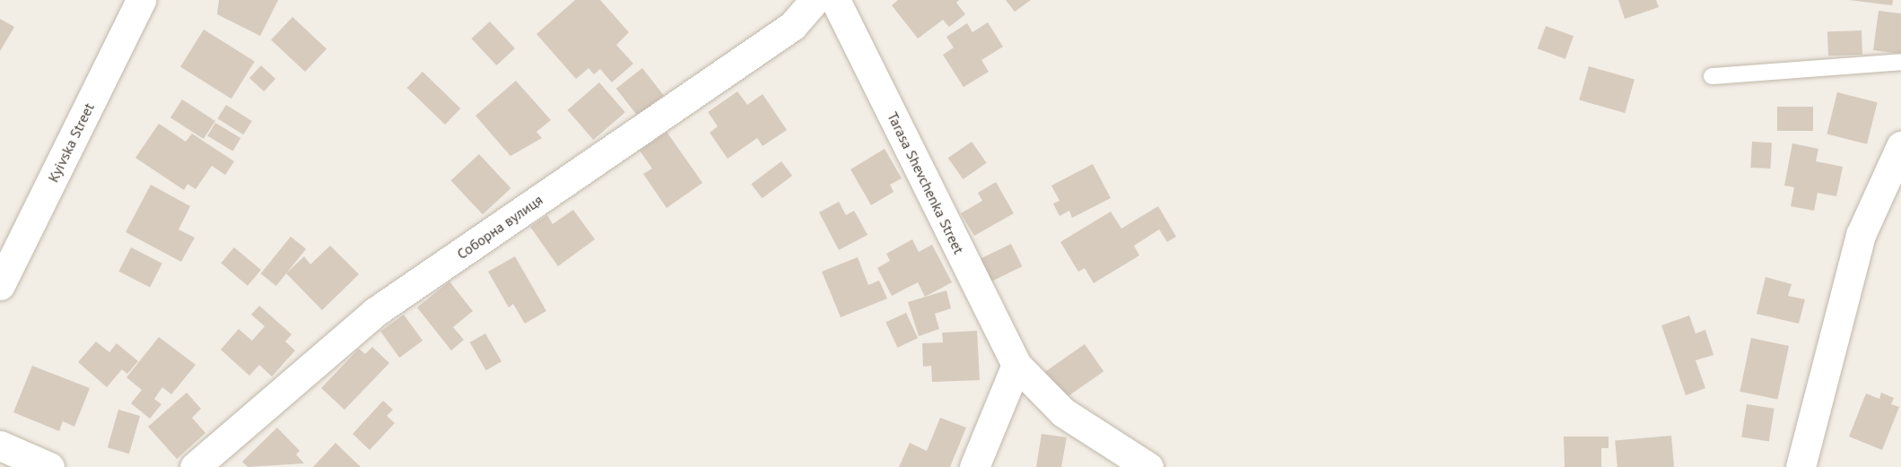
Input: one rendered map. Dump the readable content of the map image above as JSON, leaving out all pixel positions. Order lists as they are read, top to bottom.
{
  "streets": {
    "street": ["Kyivska Street", "Tarasa Shevchenka Street", "Соборна вулиця"]
  }
}
